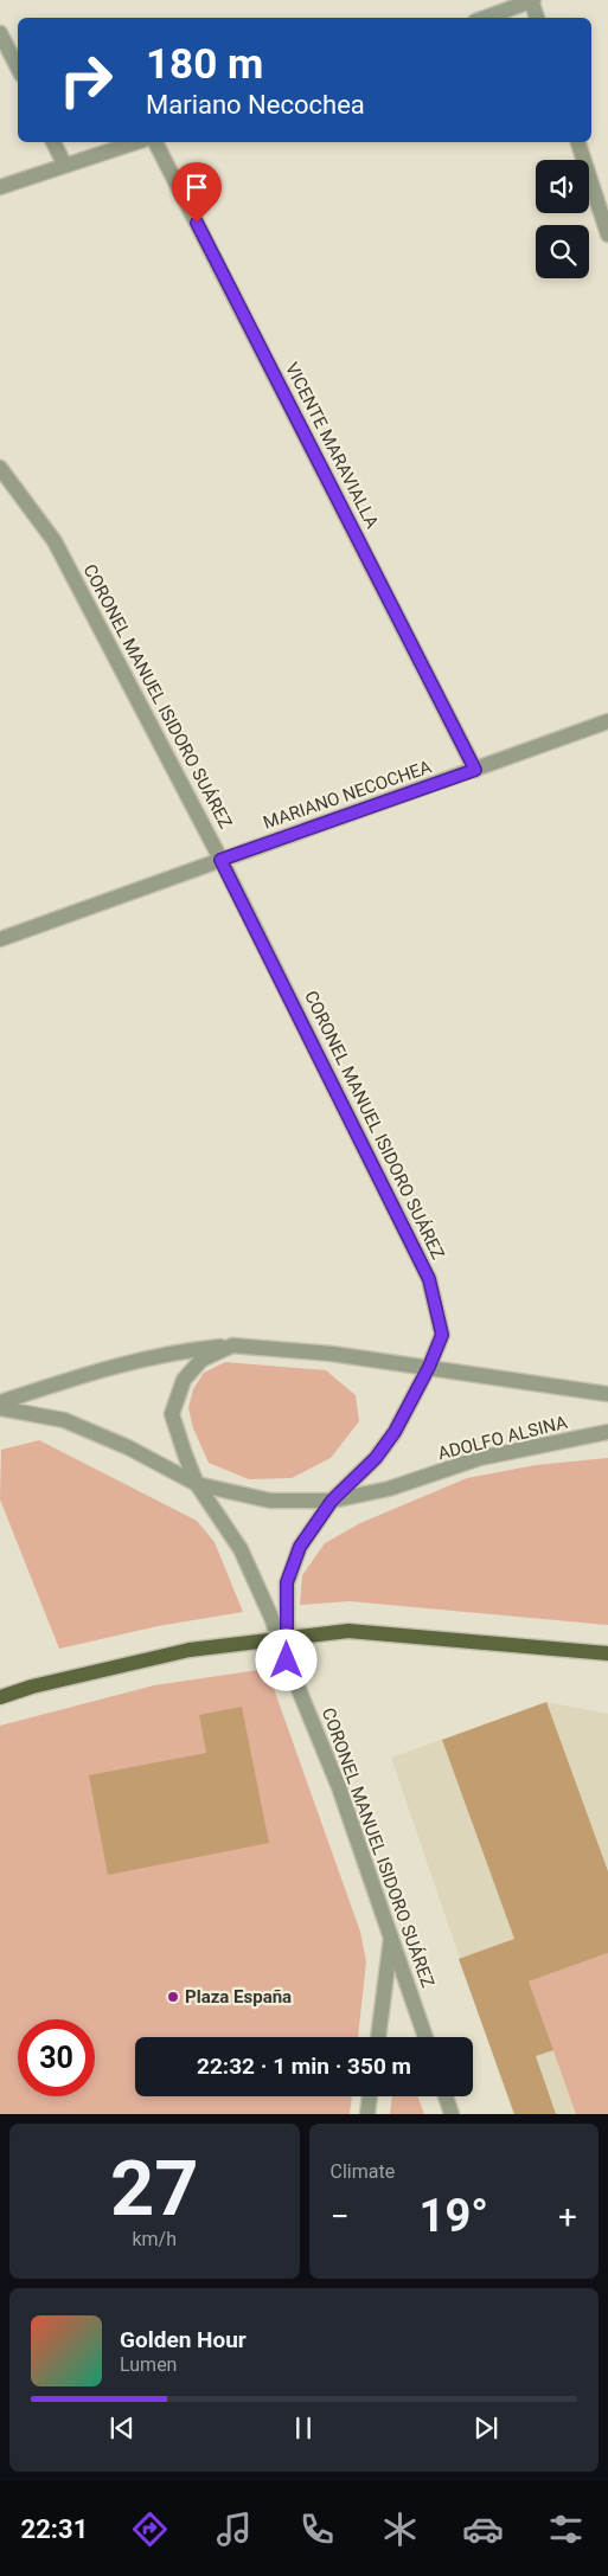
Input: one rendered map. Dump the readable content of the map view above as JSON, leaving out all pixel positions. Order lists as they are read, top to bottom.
{
  "streets": {
    "street": [
      "VICENTE MARAVIALLA",
      "CORONEL MANUEL ISIDORO SUÁREZ",
      "MARIANO NECOCHEA",
      "ADOLFO ALSINA"
    ]
  },
  "crossings": [
    ["VICENTE MARAVIALLA", "MARIANO NECOCHEA"],
    ["CORONEL MANUEL ISIDORO SUÁREZ", "MARIANO NECOCHEA"],
    ["CORONEL MANUEL ISIDORO SUÁREZ", "ADOLFO ALSINA"]
  ],
  "places": ["Plaza España"],
  "page": {
    "turn": ["180 m", "Mariano Necochea"],
    "limit": "30",
    "trip": "22:32 · 1 min · 350 m",
    "tile": [
      ["27", "km/h"],
      "Climate"
    ],
    "heat": ["−", "19°", "+"],
    "song": ["Golden Hour", "Lumen"],
    "tabs": "22:31"
  }
}
